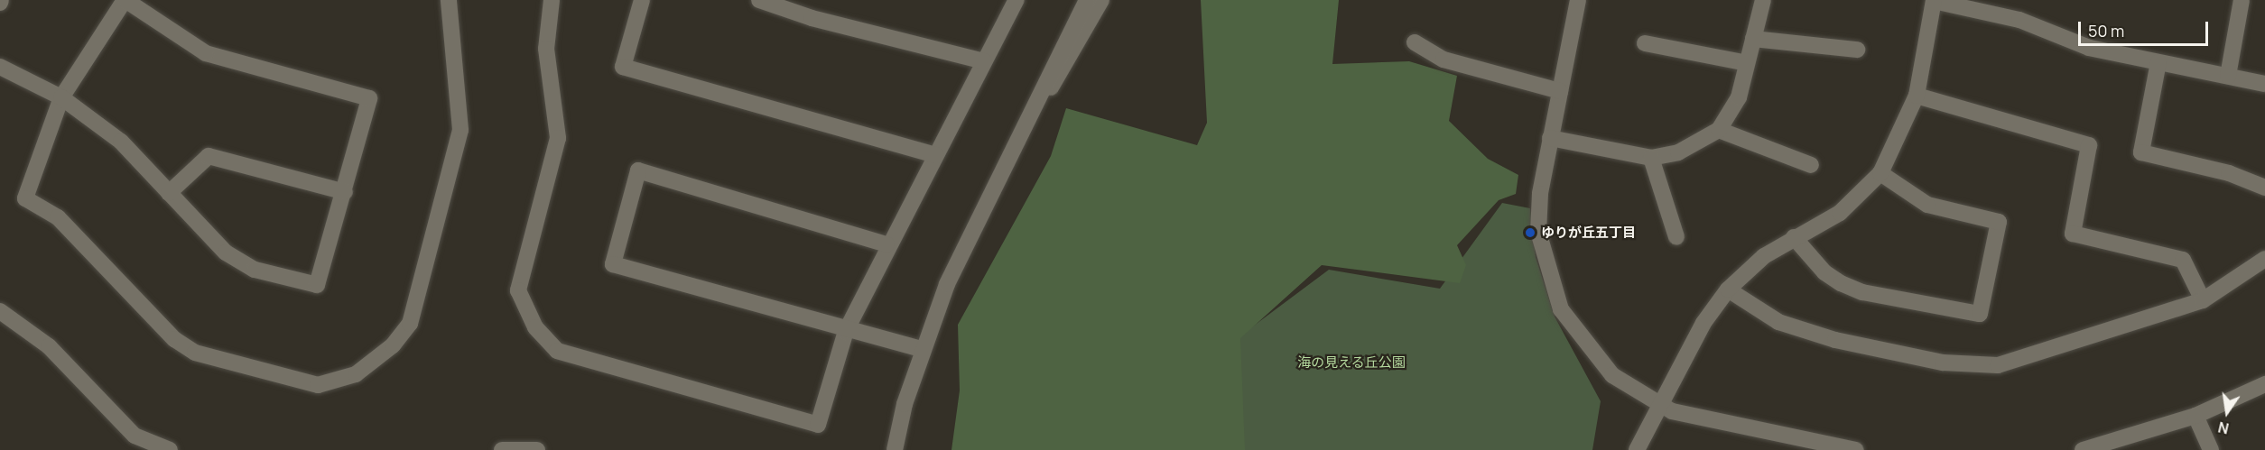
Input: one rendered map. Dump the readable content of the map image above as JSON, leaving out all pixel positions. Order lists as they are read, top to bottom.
{
  "parks": ["海の見える丘公園"],
  "places": ["ゆりが丘五丁目"],
  "scale_bar": "50 m",
  "north": "bottom"
}
